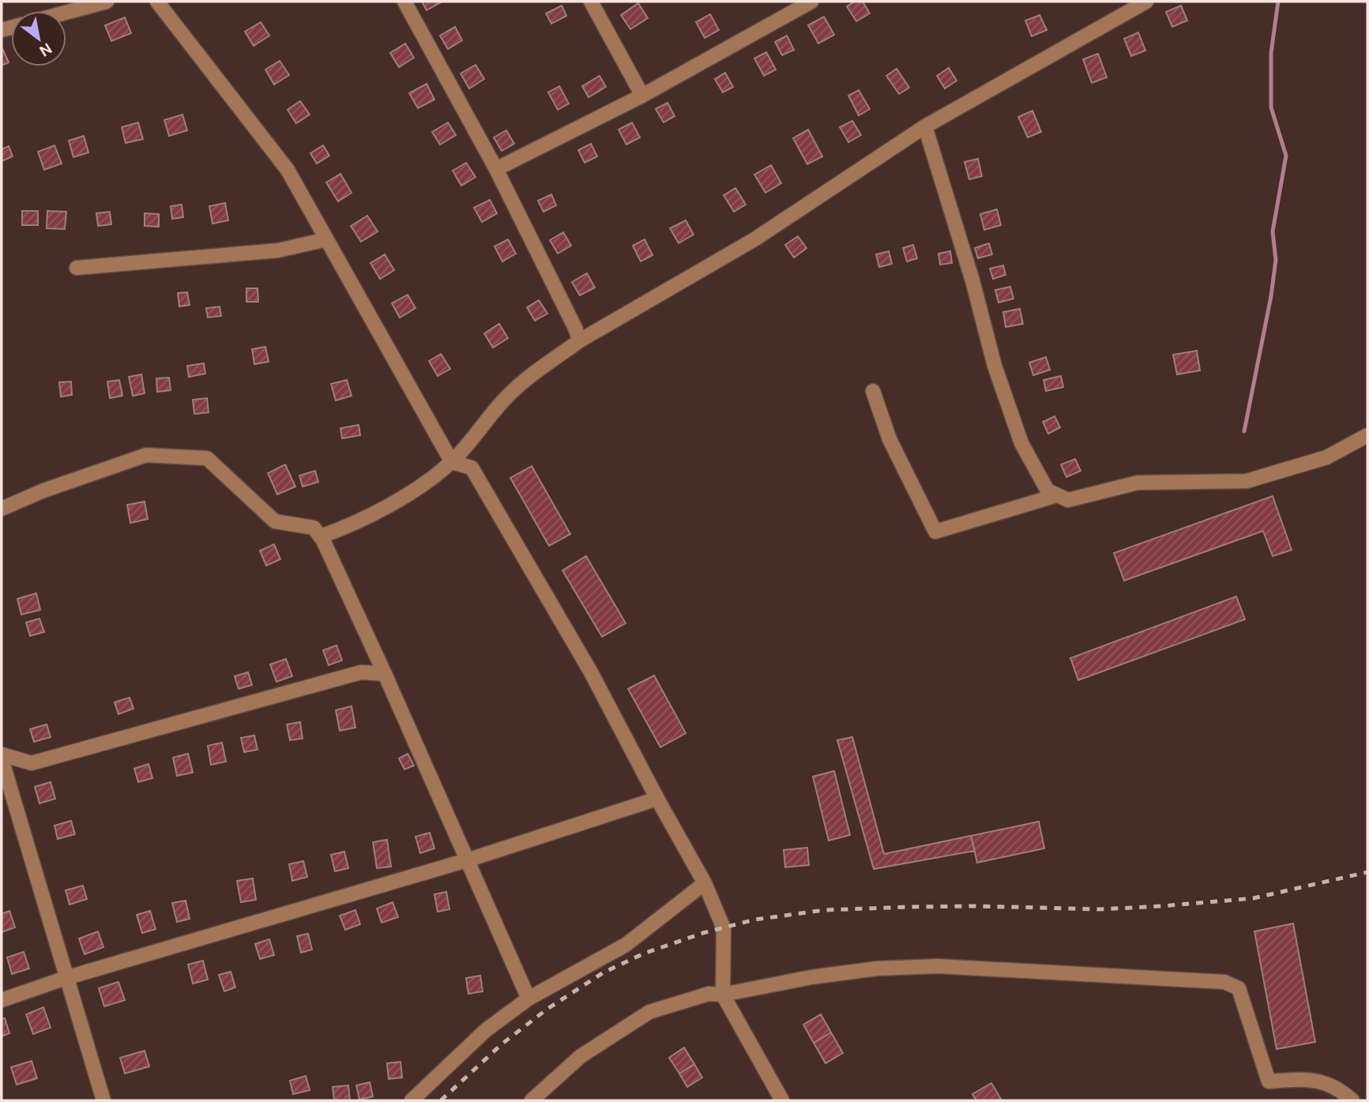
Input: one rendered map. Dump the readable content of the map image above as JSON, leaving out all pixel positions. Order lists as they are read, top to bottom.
{
  "north": "bottom right"
}
